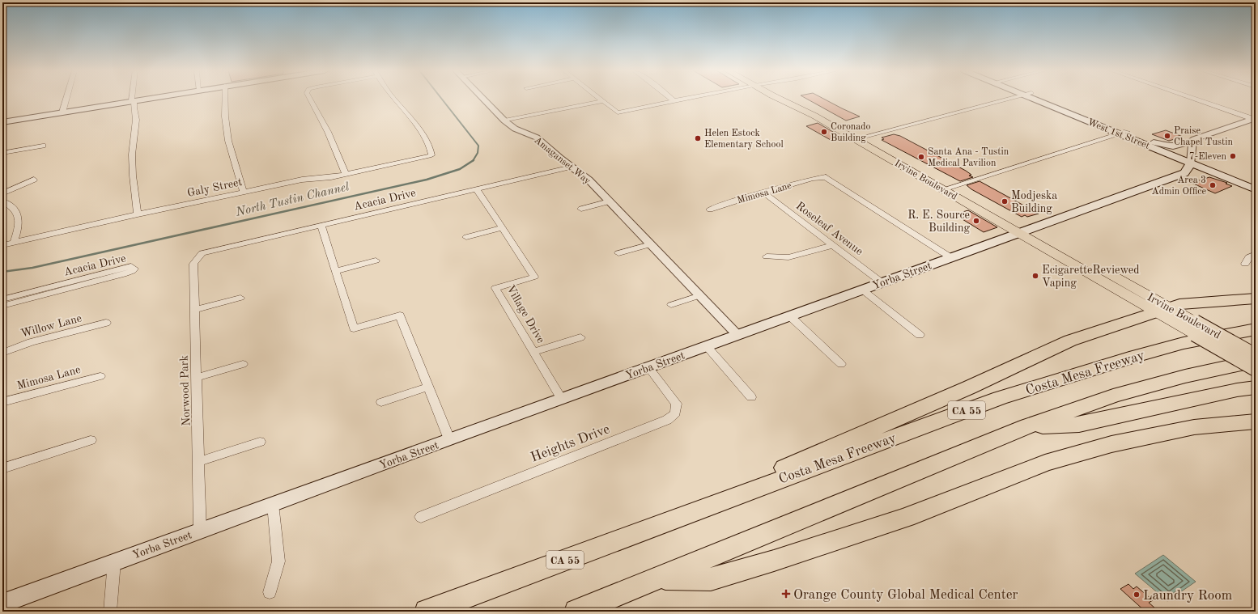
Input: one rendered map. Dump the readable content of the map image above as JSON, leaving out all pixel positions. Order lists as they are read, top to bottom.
{
  "streets": {
    "highway": ["Costa Mesa Freeway", "CA 55"],
    "main road": ["West 1st Street", "Irvine Boulevard", "Yorba Street"],
    "street": [
      "Amaganset Way",
      "Galy Street",
      "Mimosa Lane",
      "Acacia Drive",
      "Roseleaf Avenue",
      "Village Drive",
      "Willow Lane",
      "Norwood Park",
      "Heights Drive"
    ]
  },
  "crossings": [
    ["West 1st Street", "Yorba Street"],
    ["Amaganset Way", "Acacia Drive"],
    ["Amaganset Way", "Yorba Street"],
    ["Irvine Boulevard", "Yorba Street"],
    ["Mimosa Lane", "Roseleaf Avenue"],
    ["Mimosa Lane", "Yorba Street"],
    ["Acacia Drive", "Village Drive"],
    ["Acacia Drive", "Norwood Park"],
    ["Roseleaf Avenue", "Yorba Street"],
    ["Yorba Street", "Village Drive"],
    ["Yorba Street", "Norwood Park"],
    ["Yorba Street", "Heights Drive"]
  ],
  "water": ["North Tustin Channel"],
  "places": {
    "other": [
      "Coronado Building",
      "Praise Chapel Tustin",
      "Helen Estock Elementary School",
      "7-Eleven",
      "Santa Ana - Tustin Medical Pavilion",
      "Area 3 Admin Office",
      "Modjeska Building",
      "R. E. Source Building",
      "EcigaretteReviewed Vaping",
      "Laundry Room"
    ],
    "health": ["Orange County Global Medical Center"]
  }
}
